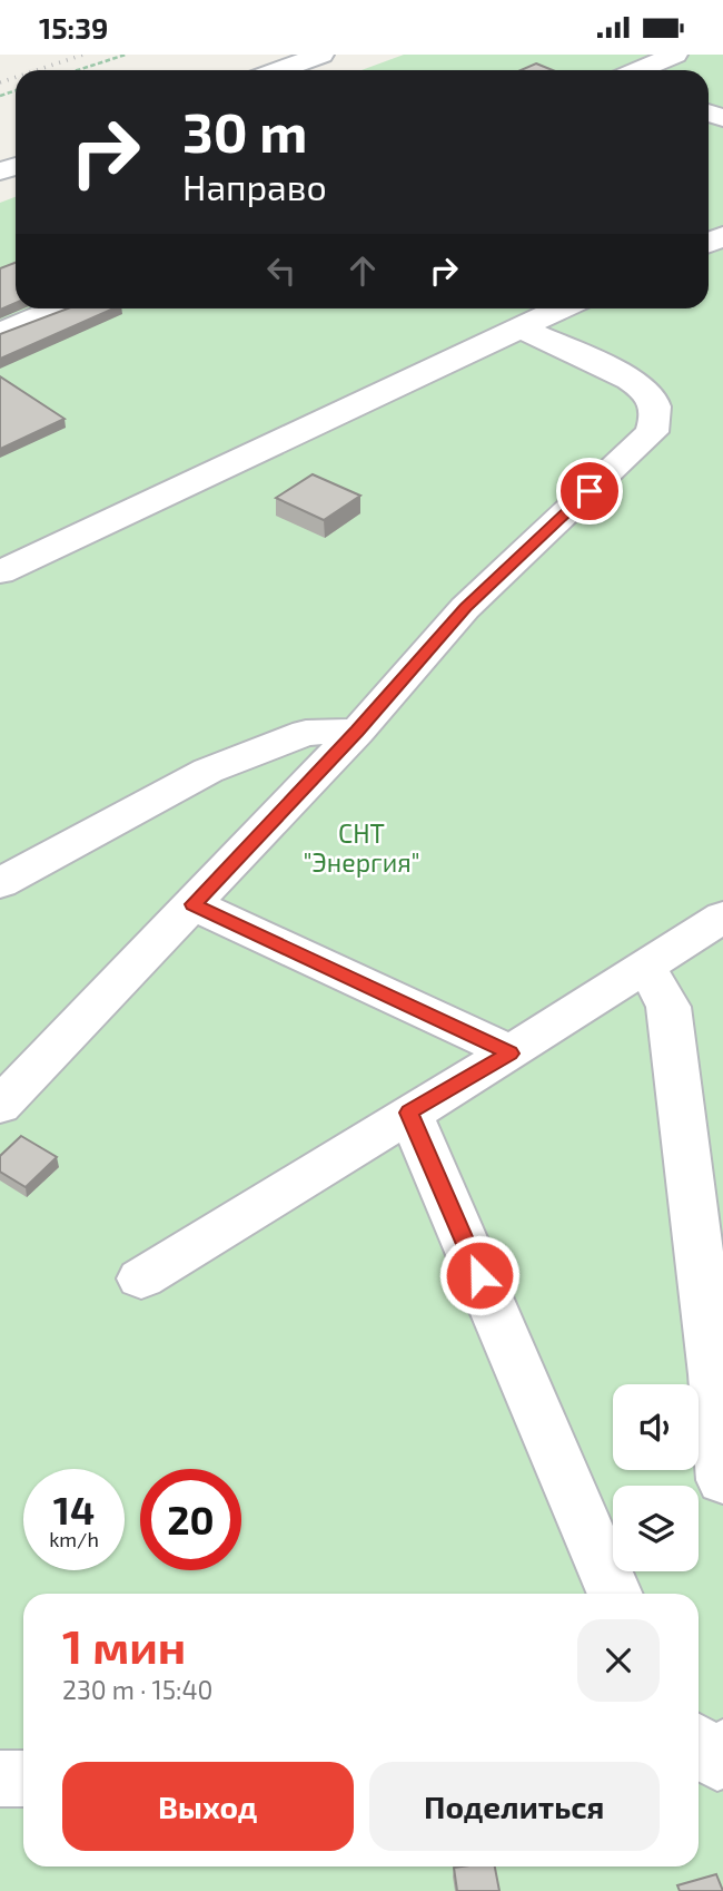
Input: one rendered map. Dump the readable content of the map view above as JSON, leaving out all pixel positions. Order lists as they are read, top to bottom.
{
  "parks": ["СНТ \"Энергия\""],
  "page": {
    "status": "15:39",
    "turn": ["30 m", "Направо"],
    "speed": "14 km/h",
    "limit": "20",
    "heading": ["1 мин", "230 m · 15:40"],
    "buttons": ["Выход", "Поделиться"]
  }
}
